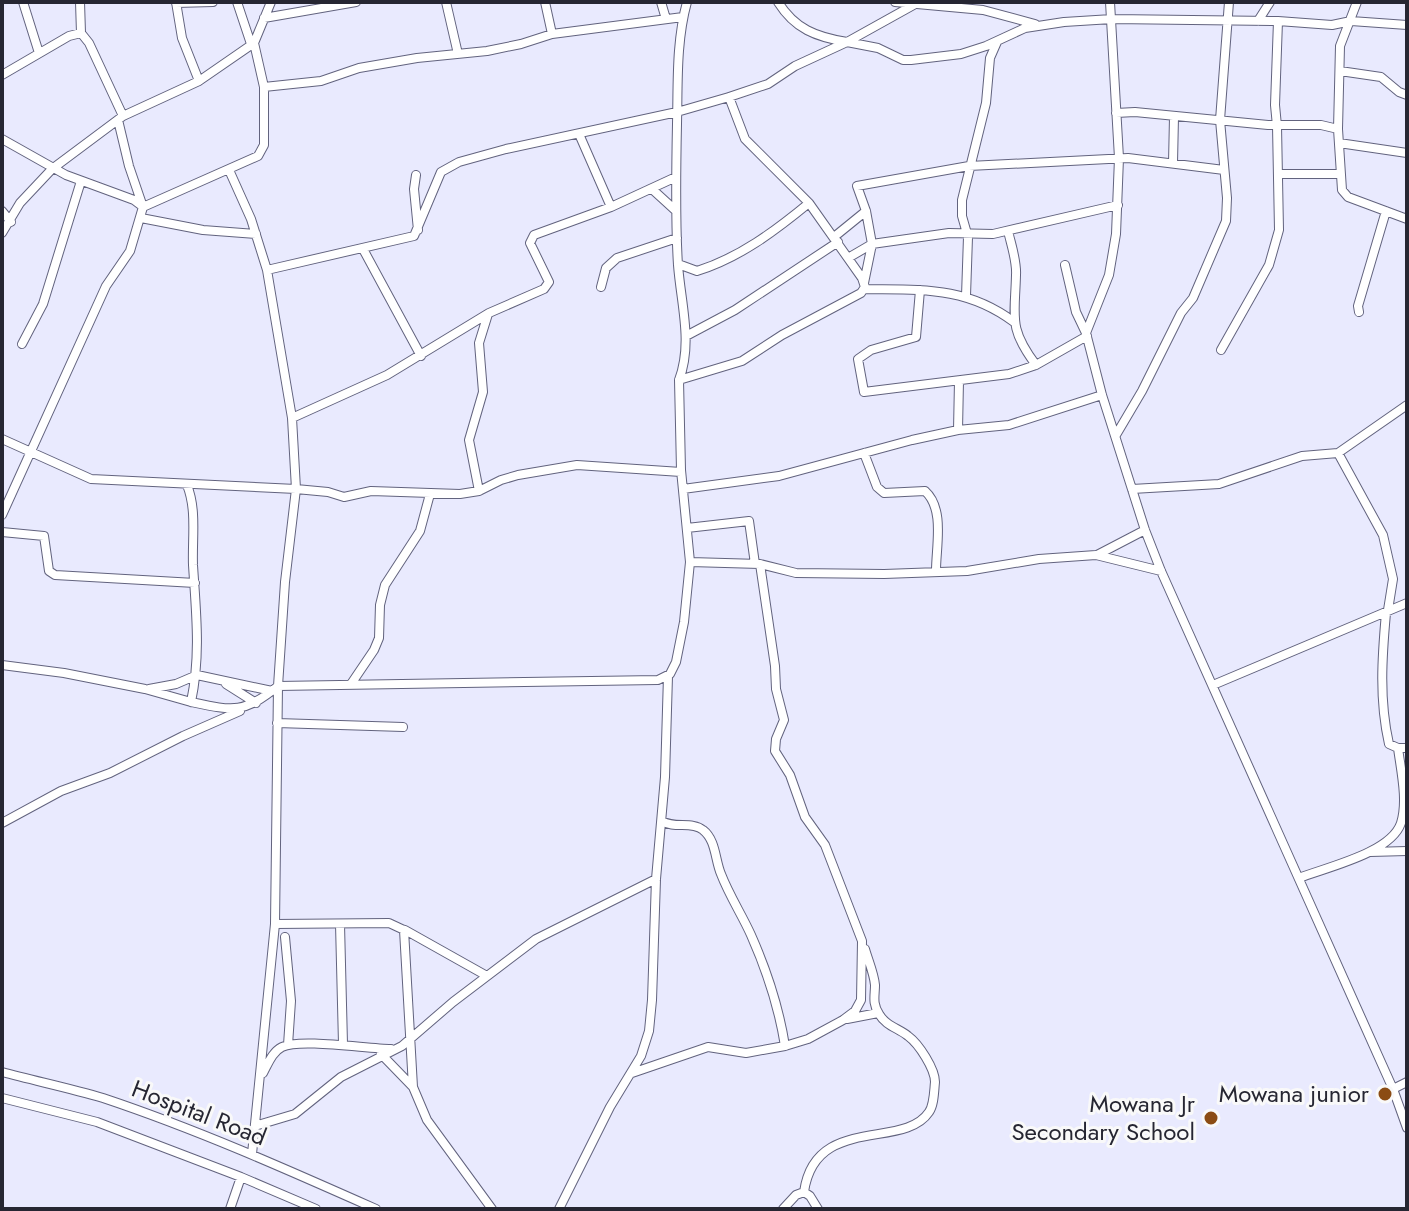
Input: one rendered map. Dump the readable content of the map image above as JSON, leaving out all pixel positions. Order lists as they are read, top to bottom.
{
  "streets": {
    "street": ["Hospital Road"]
  },
  "places": ["Mowana junior", "Mowana Jr Secondary School"]
}
